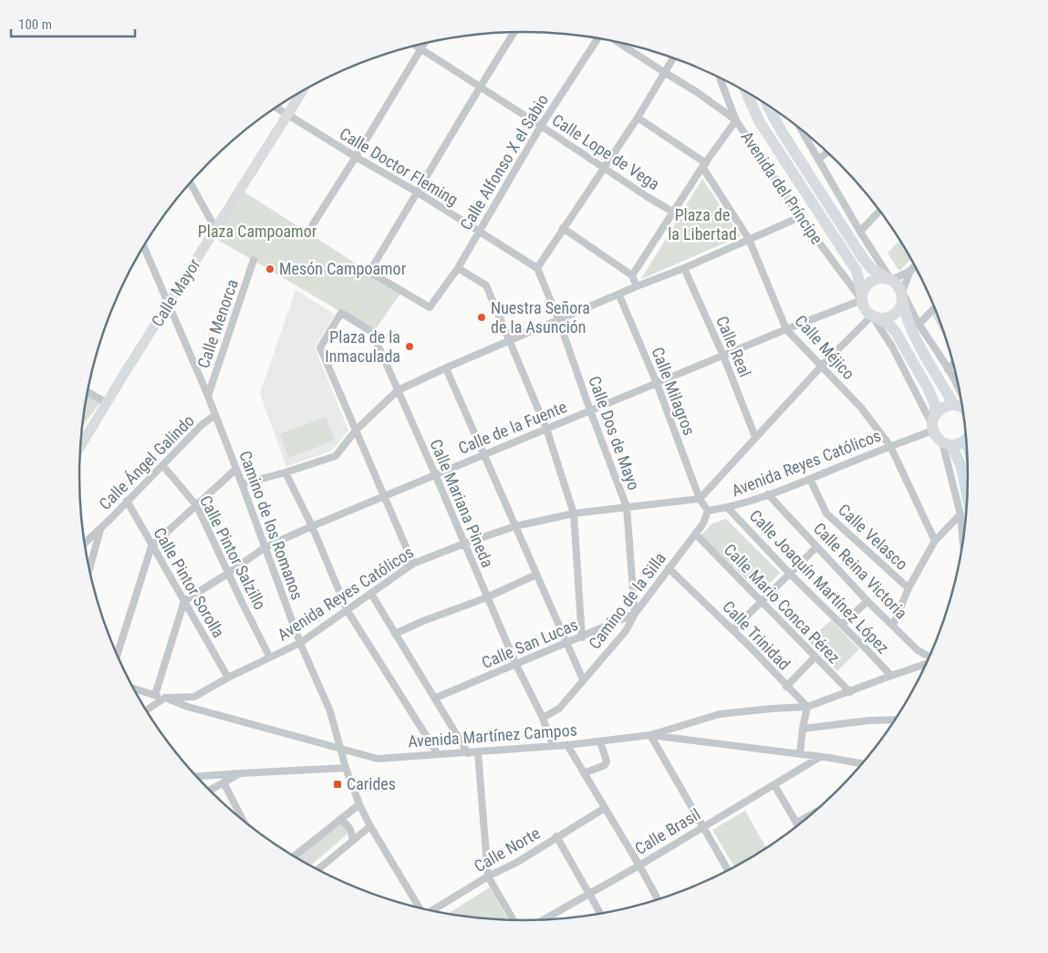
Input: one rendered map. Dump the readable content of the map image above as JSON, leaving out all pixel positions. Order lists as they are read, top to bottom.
{
  "streets": {
    "main road": ["Avenida del Príncipe", "Calle Mayor"],
    "street": [
      "Calle Lope de Vega",
      "Calle Alfonso X el Sabio",
      "Calle Doctor Fleming",
      "Calle Menorca",
      "Calle Real",
      "Calle Méjico",
      "Calle Milagros",
      "Calle de la Fuente",
      "Calle Dos de Mayo",
      "Calle Ángel Galindo",
      "Avenida Reyes Católicos",
      "Calle Mariana Pineda",
      "Camino de los Romanos",
      "Calle Velasco",
      "Calle Pintor Salzillo",
      "Calle Reina Victoria",
      "Calle Joaquín Martínez López",
      "Calle Pintor Sorolla",
      "Camino de la Silla",
      "Calle Mario Conca Pérez",
      "Calle Trinidad",
      "Calle San Lucas",
      "Avenida Martínez Campos",
      "Calle Brasil",
      "Calle Norte"
    ]
  },
  "crossings": [
    ["Calle Lope de Vega", "Calle Alfonso X el Sabio"],
    ["Calle Alfonso X el Sabio", "Calle Doctor Fleming"],
    ["Calle Doctor Fleming", "Calle Mayor"],
    ["Calle Doctor Fleming", "Calle Dos de Mayo"],
    ["Avenida del Príncipe", "Calle de la Fuente"],
    ["Calle Mayor", "Camino de los Romanos"],
    ["Calle Menorca", "Camino de los Romanos"],
    ["Calle Real", "Calle de la Fuente"],
    ["Calle Méjico", "Calle de la Fuente"],
    ["Calle Méjico", "Avenida Reyes Católicos"],
    ["Calle Milagros", "Calle de la Fuente"],
    ["Calle Milagros", "Avenida Reyes Católicos"],
    ["Calle de la Fuente", "Calle Dos de Mayo"],
    ["Calle de la Fuente", "Calle Mariana Pineda"],
    ["Calle de la Fuente", "Camino de los Romanos"],
    ["Calle de la Fuente", "Calle Pintor Salzillo"],
    ["Calle de la Fuente", "Calle Pintor Sorolla"],
    ["Calle Dos de Mayo", "Avenida Reyes Católicos"],
    ["Calle Dos de Mayo", "Camino de la Silla"],
    ["Calle Dos de Mayo", "Calle San Lucas"],
    ["Calle Ángel Galindo", "Camino de los Romanos"],
    ["Calle Ángel Galindo", "Calle Pintor Salzillo"],
    ["Calle Ángel Galindo", "Calle Pintor Sorolla"],
    ["Avenida Reyes Católicos", "Calle Mariana Pineda"],
    ["Avenida Reyes Católicos", "Camino de los Romanos"],
    ["Avenida Reyes Católicos", "Calle Velasco"],
    ["Avenida Reyes Católicos", "Calle Pintor Salzillo"],
    ["Avenida Reyes Católicos", "Calle Reina Victoria"],
    ["Avenida Reyes Católicos", "Calle Joaquín Martínez López"],
    ["Avenida Reyes Católicos", "Calle Pintor Sorolla"],
    ["Avenida Reyes Católicos", "Camino de la Silla"],
    ["Avenida Reyes Católicos", "Avenida Martínez Campos"],
    ["Calle Mariana Pineda", "Camino de la Silla"],
    ["Calle Mariana Pineda", "Calle San Lucas"],
    ["Camino de los Romanos", "Avenida Martínez Campos"],
    ["Camino de la Silla", "Calle Mario Conca Pérez"],
    ["Camino de la Silla", "Calle Trinidad"],
    ["Camino de la Silla", "Calle San Lucas"],
    ["Avenida Martínez Campos", "Calle Brasil"]
  ],
  "parks": ["Plaza de la Libertad", "Plaza Campoamor"],
  "places": {
    "other": ["Mesón Campoamor", "Nuestra Señora de la Asunción", "Plaza de la Inmaculada"],
    "transit": ["Carides"]
  },
  "scale_bar": "100 m"
}
